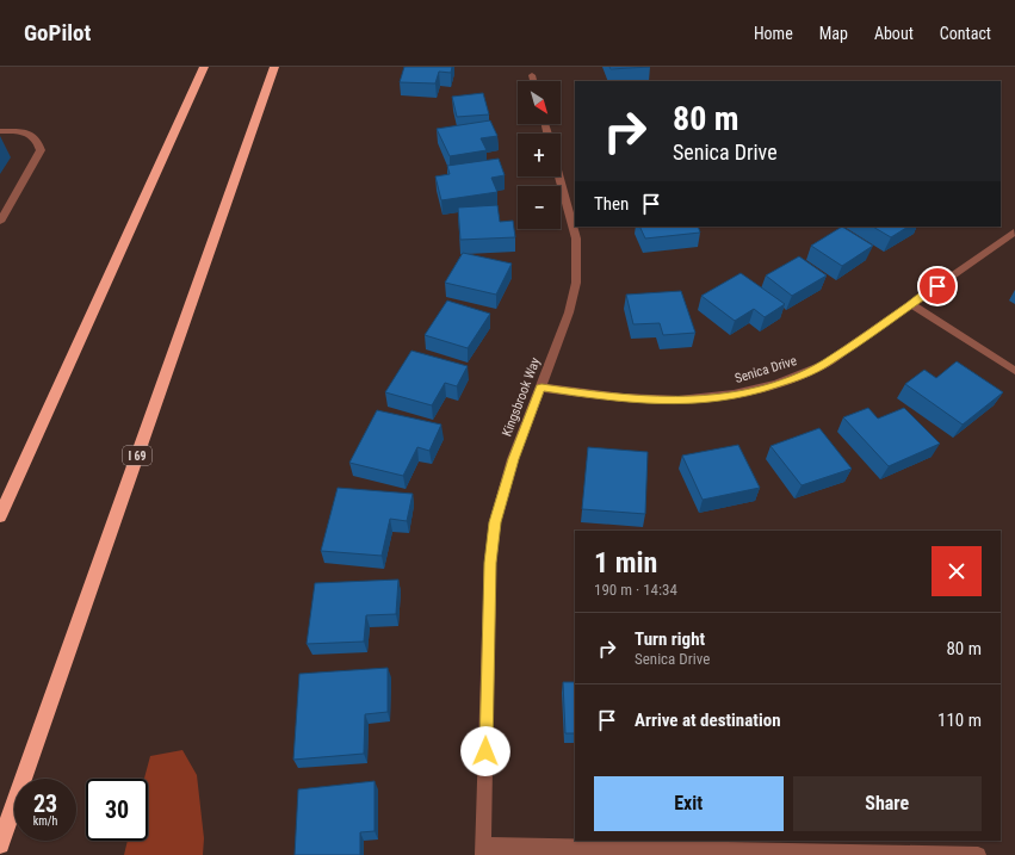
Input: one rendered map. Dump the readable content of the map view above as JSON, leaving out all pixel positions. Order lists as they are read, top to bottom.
{
  "streets": {
    "highway": ["I 69"],
    "street": ["Senica Drive", "Kingsbrook Way"]
  },
  "crossings": [
    ["Senica Drive", "Kingsbrook Way"]
  ],
  "north": "bottom right",
  "page": {
    "header": "GoPilot",
    "nav": [
      "Home",
      "Map",
      "About",
      "Contact"
    ],
    "map_buttons": ["+", "−"],
    "turn": ["80 m", "Senica Drive"],
    "then": "Then",
    "heading": ["1 min", "190 m · 14:34"],
    "list": [
      {
        "name": "Turn right",
        "note": "Senica Drive",
        "value": "80 m"
      },
      {
        "name": "Arrive at destination",
        "value": "110 m"
      }
    ],
    "buttons": ["Exit", "Share"],
    "speed": "23 km/h",
    "limit": "30"
  }
}
